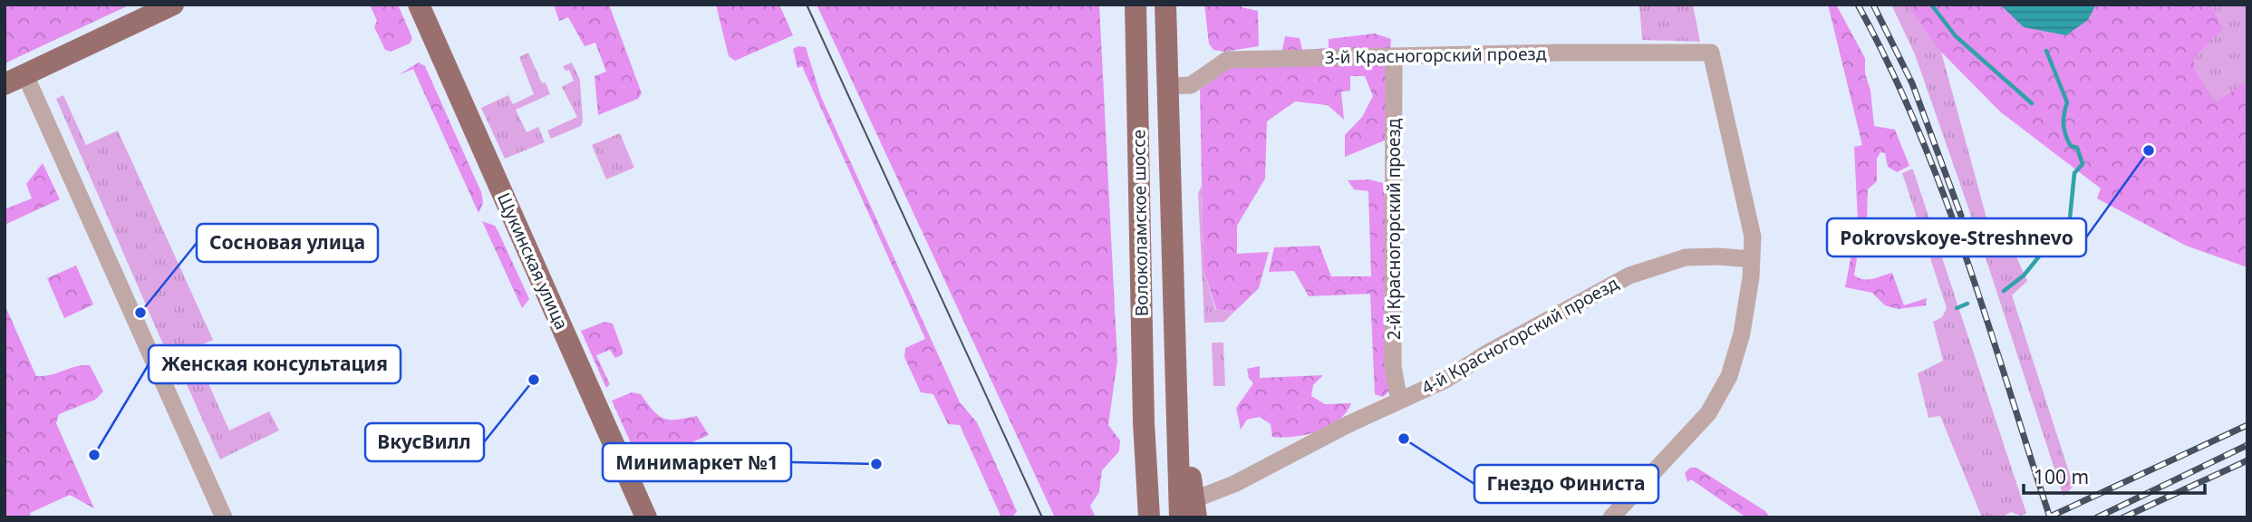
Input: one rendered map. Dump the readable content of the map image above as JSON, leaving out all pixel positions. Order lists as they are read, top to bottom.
{
  "streets": {
    "main road": ["Волоколамское шоссе", "Щукинская улица"],
    "street": ["3-й Красногорский проезд", "2-й Красногорский проезд", "4-й Красногорский проезд"]
  },
  "crossings": [
    ["3-й Красногорский проезд", "Волоколамское шоссе"],
    ["3-й Красногорский проезд", "2-й Красногорский проезд"],
    ["3-й Красногорский проезд", "4-й Красногорский проезд"],
    ["Волоколамское шоссе", "4-й Красногорский проезд"],
    ["2-й Красногорский проезд", "4-й Красногорский проезд"]
  ],
  "places": [
    "Pokrovskoye-Streshnevo",
    "Сосновая улица",
    "ВкусВилл",
    "Гнездо Финиста",
    "Женская консультация",
    "Минимаркет №1"
  ],
  "scale_bar": "100 m"
}
